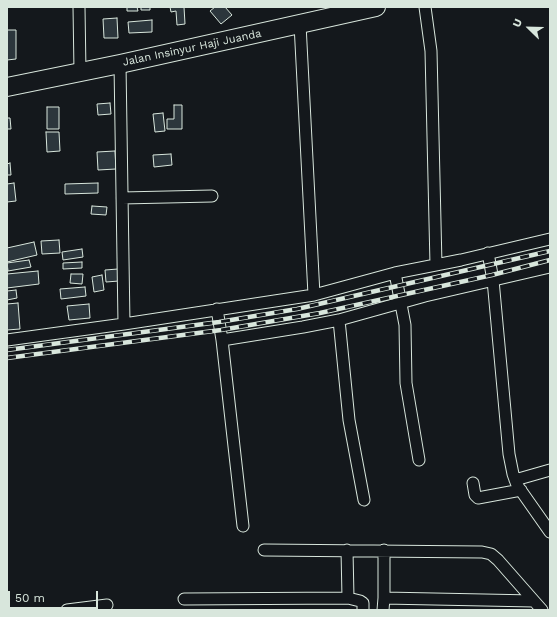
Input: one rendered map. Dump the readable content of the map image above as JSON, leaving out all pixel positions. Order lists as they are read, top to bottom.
{
  "streets": {
    "highway": ["Jalan Insinyur Haji Juanda"]
  },
  "scale_bar": "50 m",
  "north": "top left"
}
